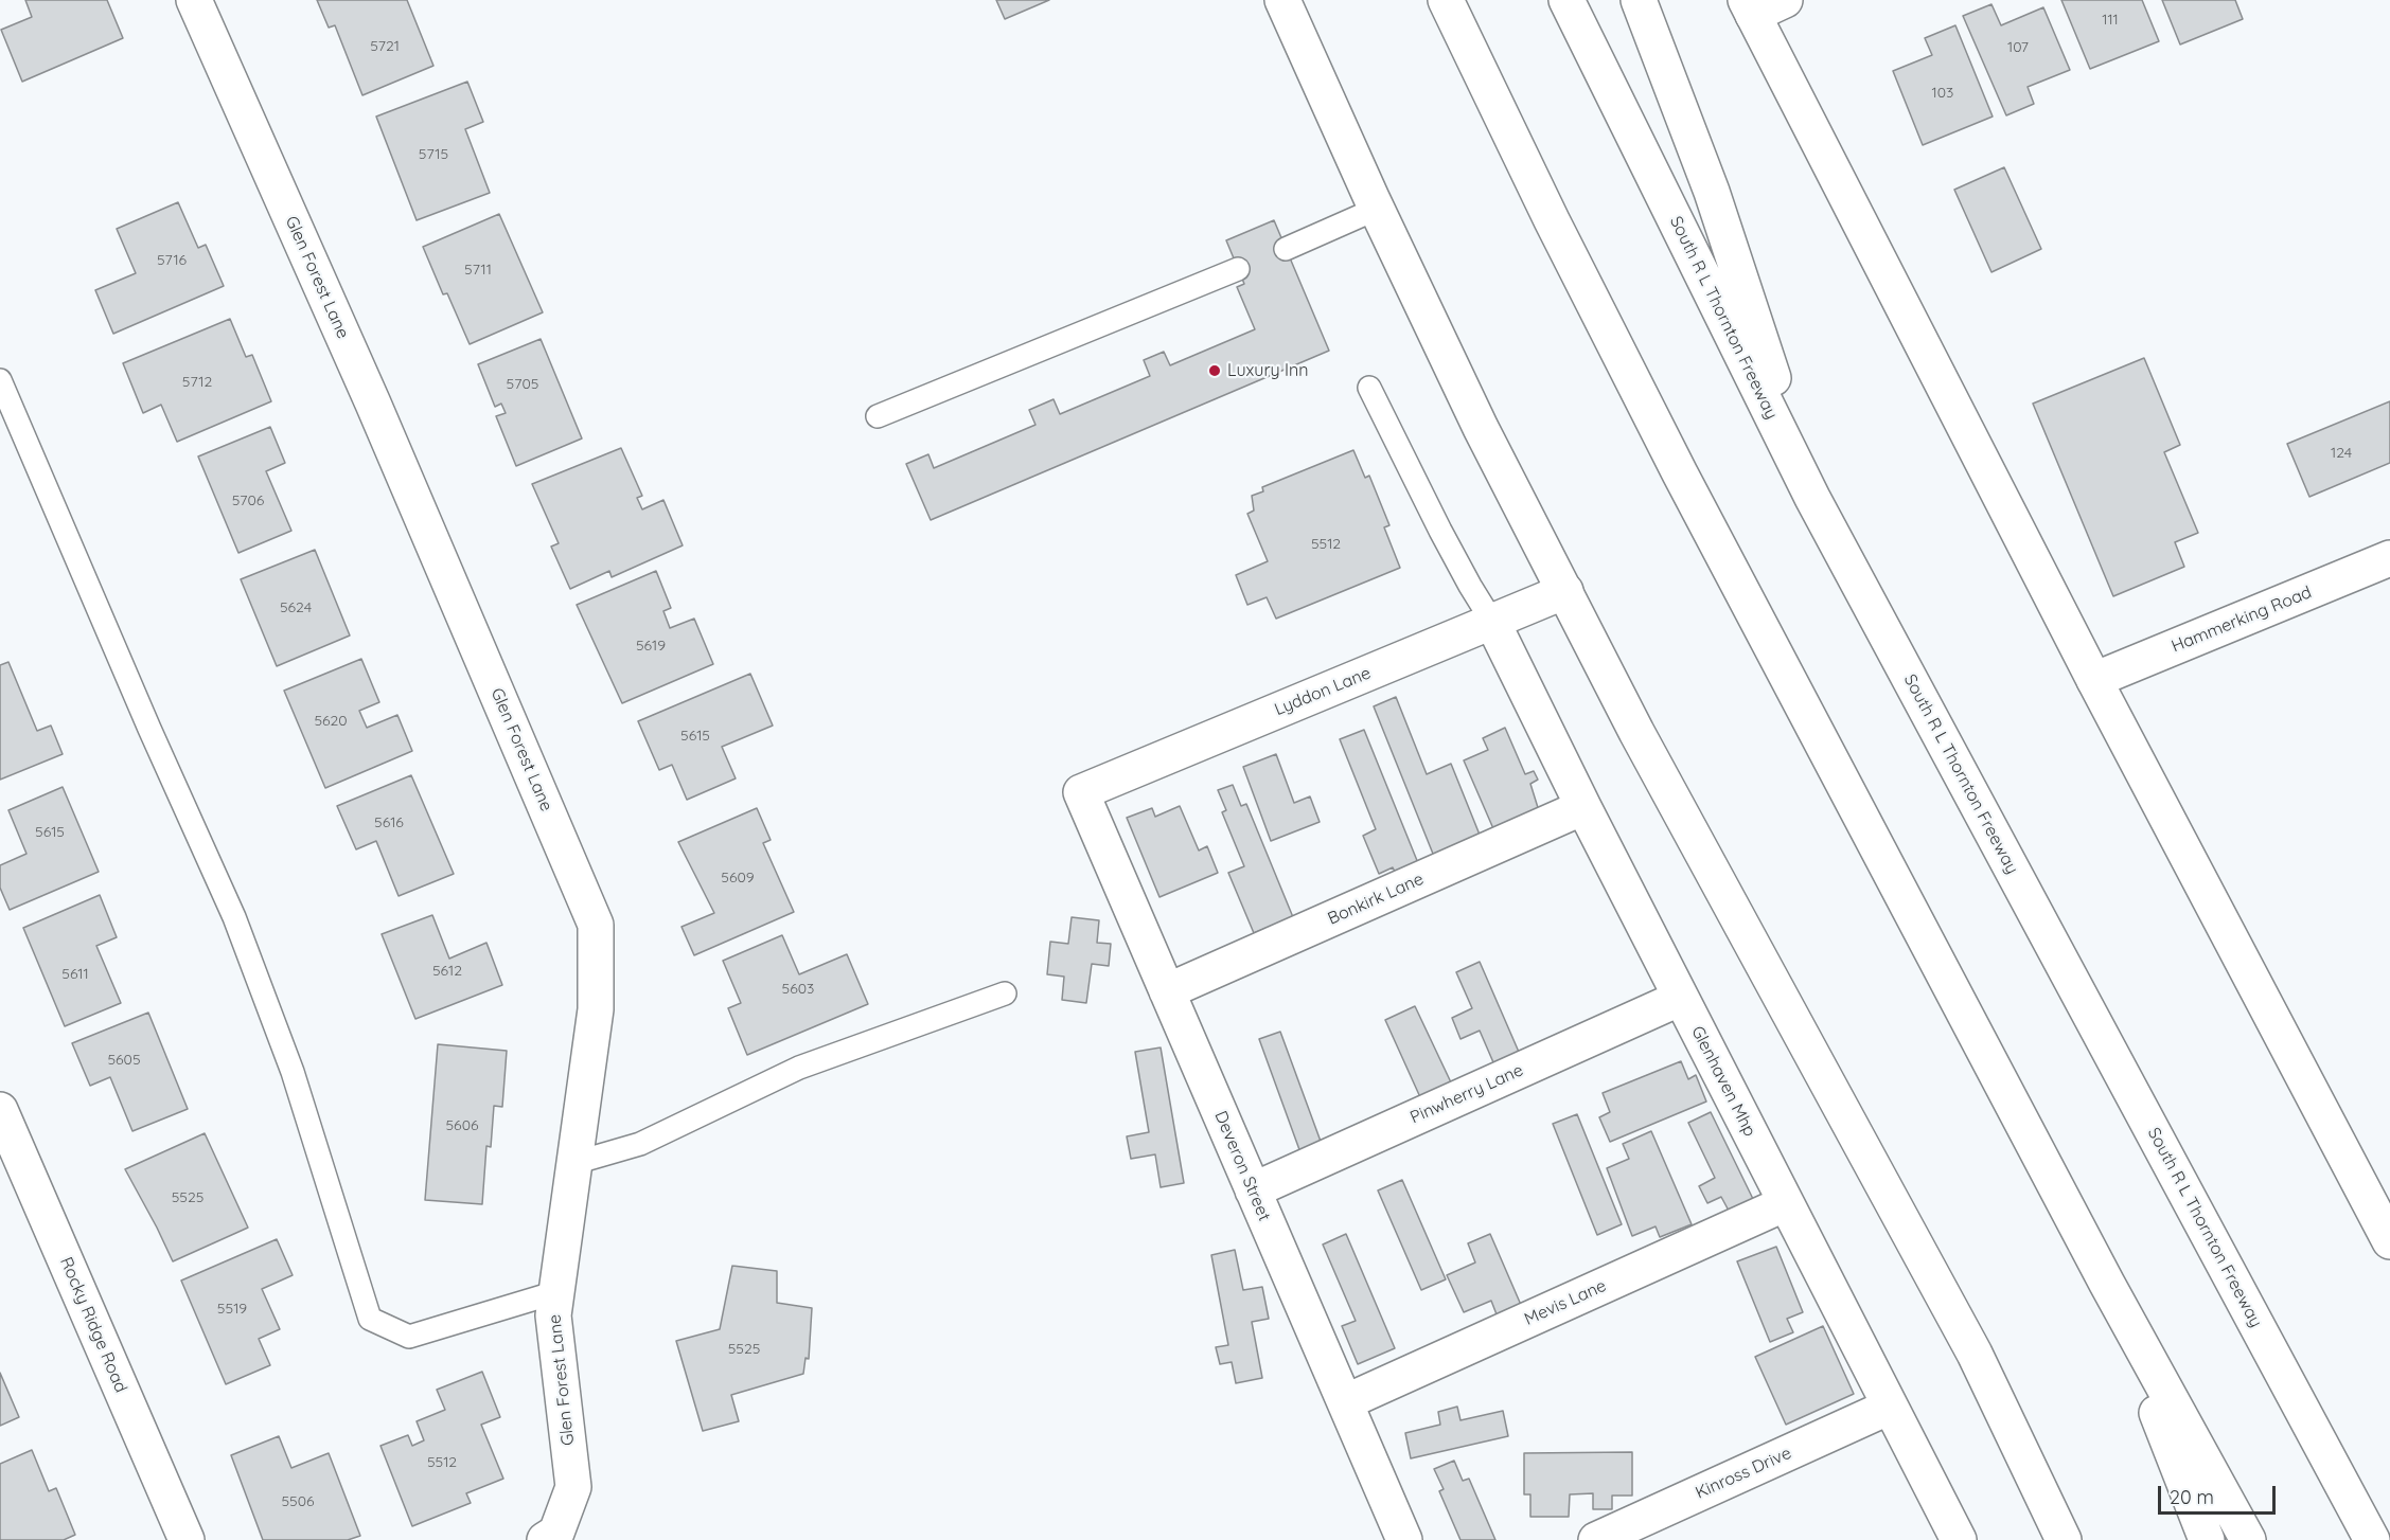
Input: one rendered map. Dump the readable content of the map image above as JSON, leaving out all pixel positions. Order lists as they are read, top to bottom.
{
  "streets": {
    "main road": [
      "Glen Forest Lane",
      "South R L Thornton Freeway",
      "Hammerking Road",
      "Lyddon Lane",
      "Bonkirk Lane",
      "Glenhaven Mhp",
      "Pinwherry Lane",
      "Deveron Street",
      "Mevis Lane",
      "Rocky Ridge Road",
      "Kinross Drive"
    ]
  },
  "crossings": [
    ["Lyddon Lane", "Glenhaven Mhp"],
    ["Lyddon Lane", "Deveron Street"],
    ["Bonkirk Lane", "Glenhaven Mhp"],
    ["Bonkirk Lane", "Deveron Street"],
    ["Glenhaven Mhp", "Pinwherry Lane"],
    ["Glenhaven Mhp", "Mevis Lane"],
    ["Glenhaven Mhp", "Kinross Drive"],
    ["Pinwherry Lane", "Deveron Street"],
    ["Deveron Street", "Mevis Lane"]
  ],
  "places": ["Luxury Inn"],
  "house_numbers": [
    "111",
    "5721",
    "107",
    "103",
    "5715",
    "5716",
    "5711",
    "5712",
    "5705",
    "124",
    "5706",
    "5512",
    "5624",
    "5619",
    "5620",
    "5615",
    "5616",
    "5615",
    "5609",
    "5612",
    "5611",
    "5603",
    "5605",
    "5606",
    "5525",
    "5519",
    "5525",
    "5512",
    "5506"
  ],
  "scale_bar": "20 m"
}
